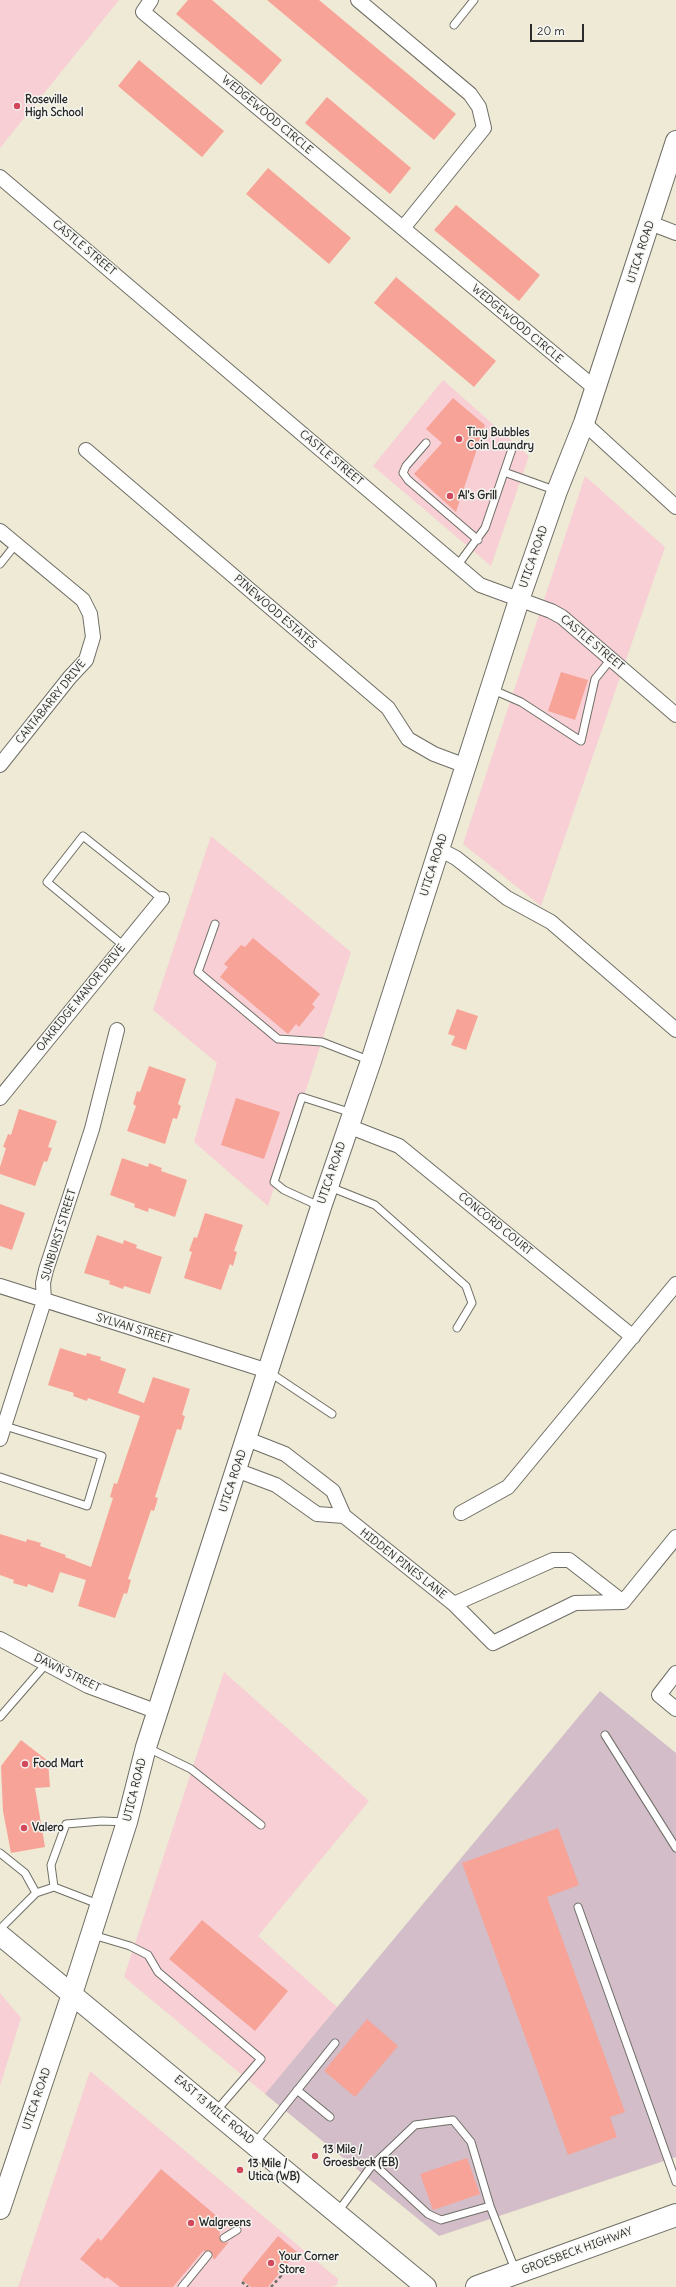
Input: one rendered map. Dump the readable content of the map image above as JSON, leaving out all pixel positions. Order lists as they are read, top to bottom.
{
  "streets": {
    "main road": ["UTICA ROAD", "EAST 13 MILE ROAD", "GROESBECK HIGHWAY"],
    "street": [
      "WEDGEWOOD CIRCLE",
      "CASTLE STREET",
      "PINEWOOD ESTATES",
      "CANTABARRY DRIVE",
      "OAKRIDGE MANOR DRIVE",
      "CONCORD COURT",
      "SUNBURST STREET",
      "SYLVAN STREET",
      "HIDDEN PINES LANE",
      "DAWN STREET"
    ]
  },
  "crossings": [
    ["WEDGEWOOD CIRCLE", "UTICA ROAD"],
    ["CASTLE STREET", "UTICA ROAD"],
    ["UTICA ROAD", "PINEWOOD ESTATES"],
    ["UTICA ROAD", "CONCORD COURT"],
    ["UTICA ROAD", "SYLVAN STREET"],
    ["UTICA ROAD", "HIDDEN PINES LANE"],
    ["UTICA ROAD", "DAWN STREET"],
    ["UTICA ROAD", "EAST 13 MILE ROAD"],
    ["SUNBURST STREET", "SYLVAN STREET"]
  ],
  "places": [
    "Roseville High School",
    "Tiny Bubbles Coin Laundry",
    "Al's Grill",
    "Food Mart",
    "Valero",
    "13 Mile / Groesbeck (EB)",
    "13 Mile / Utica (WB)",
    "Walgreens",
    "Your Corner Store"
  ],
  "scale_bar": "20 m"
}
